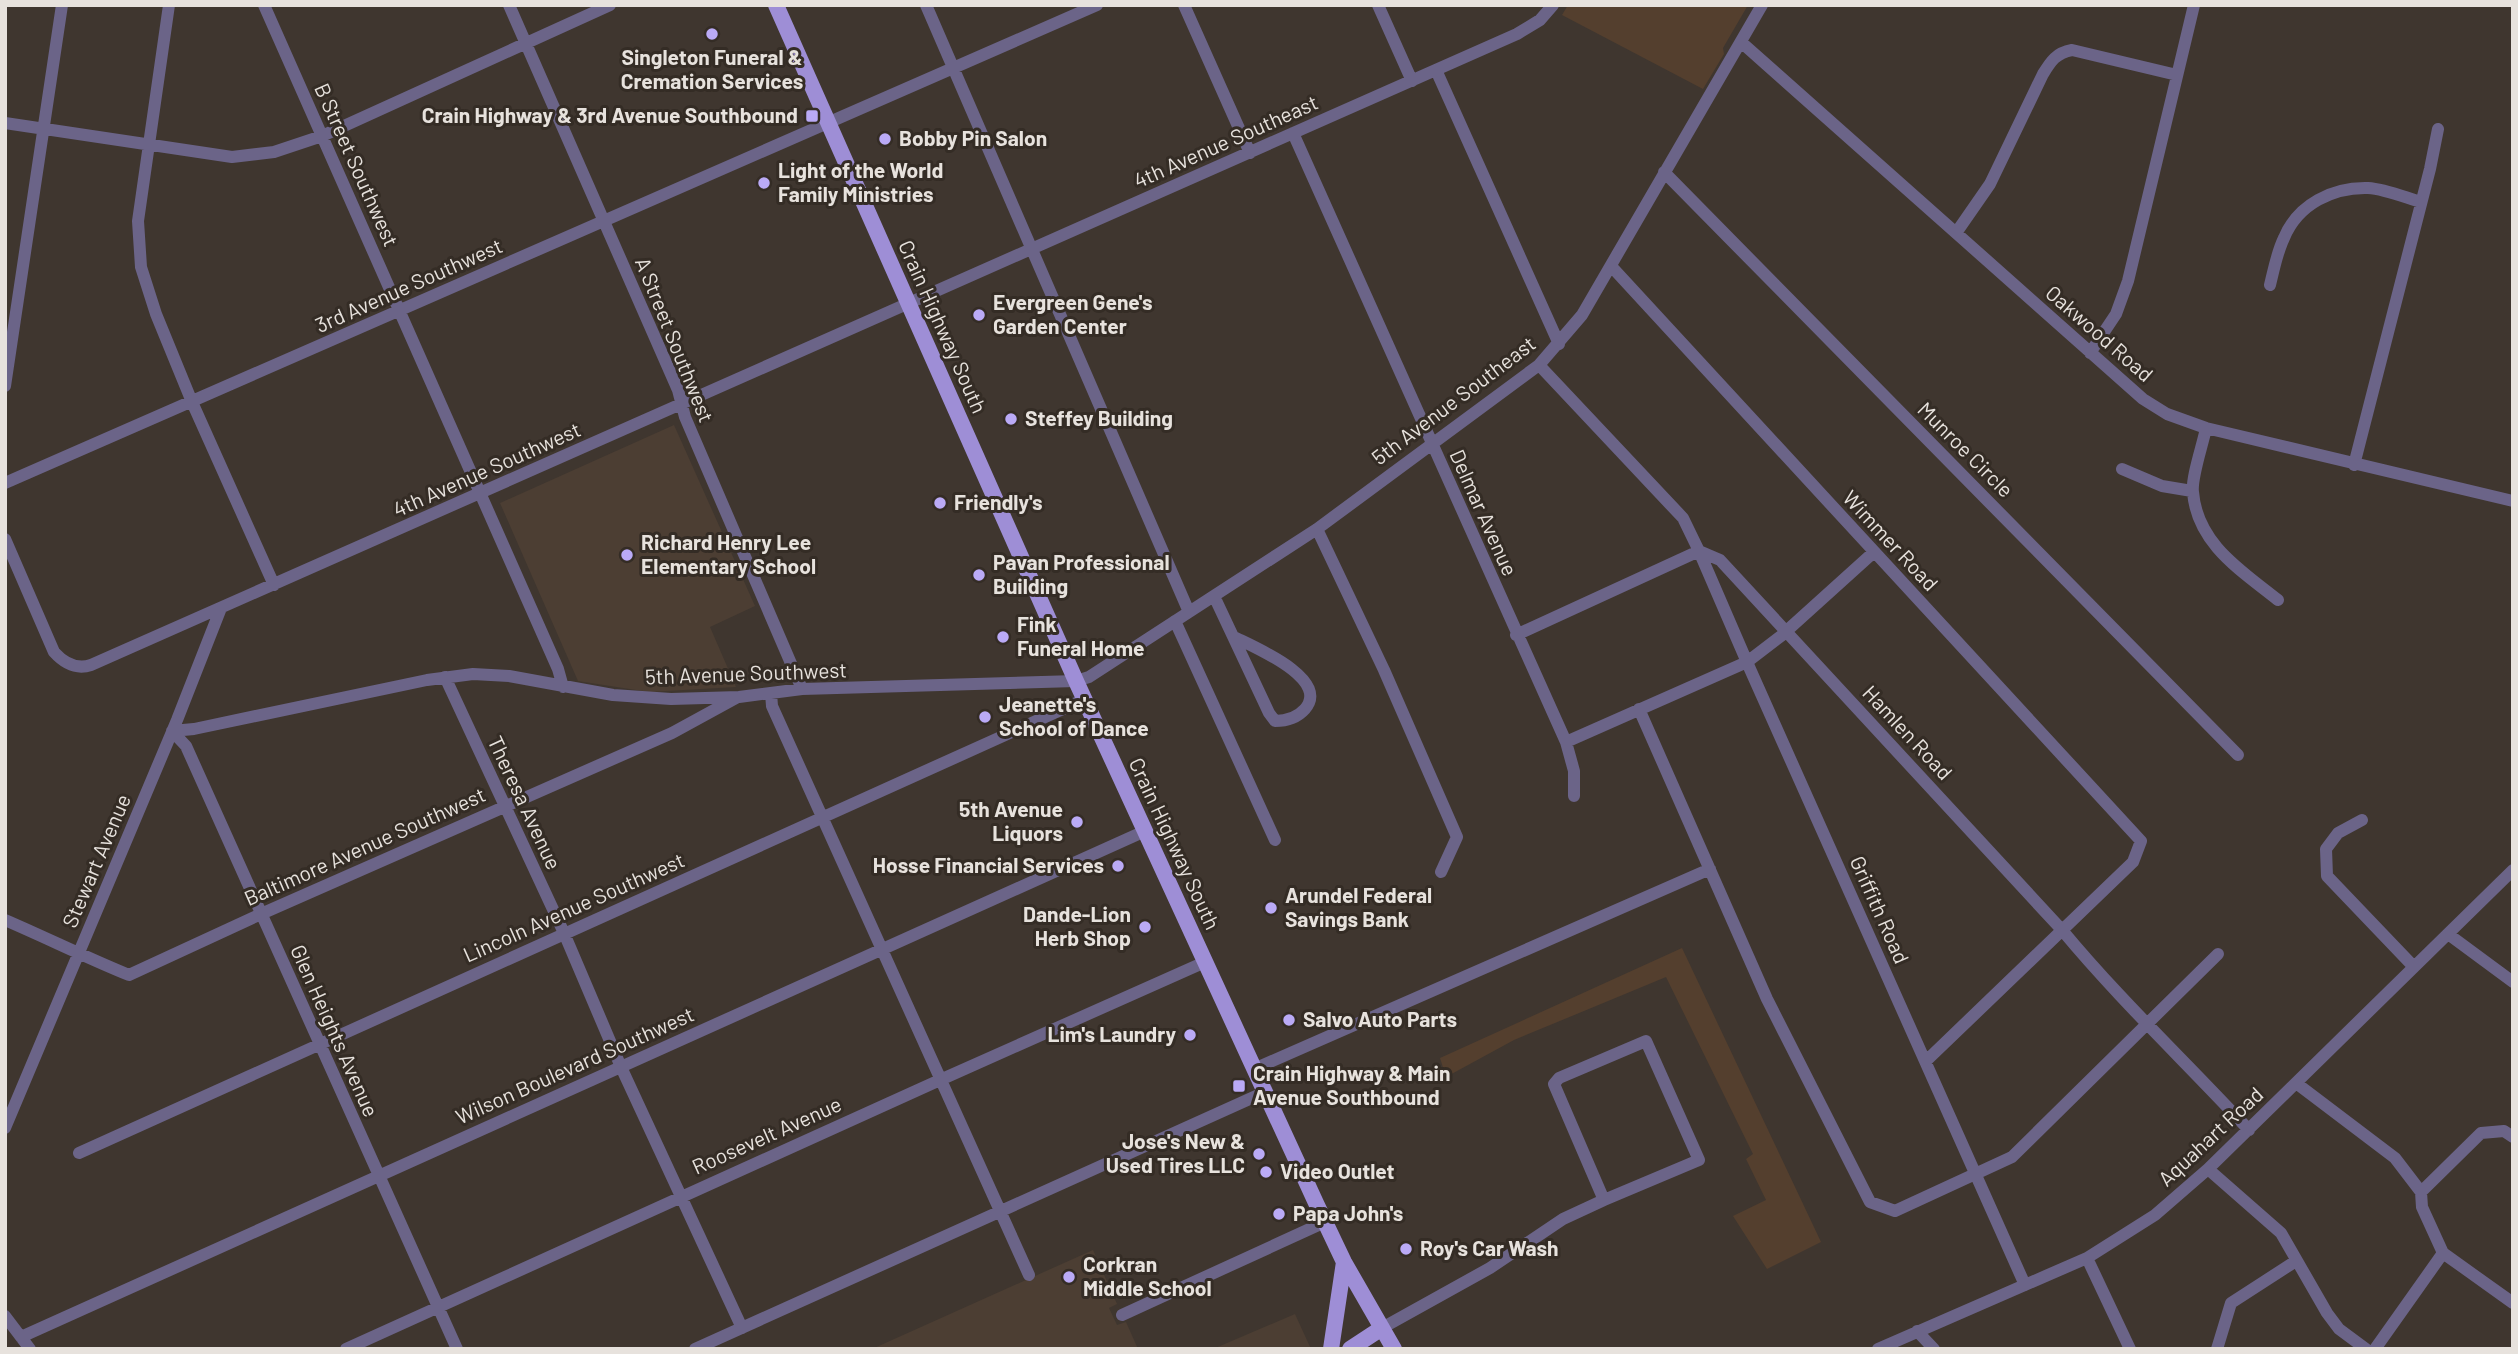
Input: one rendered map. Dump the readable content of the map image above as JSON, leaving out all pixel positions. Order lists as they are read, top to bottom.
{
  "streets": {
    "main road": ["Crain Highway South"],
    "street": [
      "4th Avenue Southeast",
      "B Street Southwest",
      "3rd Avenue Southwest",
      "Oakwood Road",
      "A Street Southwest",
      "5th Avenue Southeast",
      "Munroe Circle",
      "4th Avenue Southwest",
      "Delmar Avenue",
      "Wimmer Road",
      "5th Avenue Southwest",
      "Hamlen Road",
      "Theresa Avenue",
      "Baltimore Avenue Southwest",
      "Stewart Avenue",
      "Lincoln Avenue Southwest",
      "Griffith Road",
      "Glen Heights Avenue",
      "Wilson Boulevard Southwest",
      "Roosevelt Avenue",
      "Aquahart Road"
    ]
  },
  "crossings": [
    ["4th Avenue Southeast", "Crain Highway South"],
    ["4th Avenue Southeast", "4th Avenue Southwest"],
    ["4th Avenue Southeast", "Delmar Avenue"],
    ["B Street Southwest", "3rd Avenue Southwest"],
    ["B Street Southwest", "4th Avenue Southwest"],
    ["B Street Southwest", "5th Avenue Southwest"],
    ["3rd Avenue Southwest", "Crain Highway South"],
    ["3rd Avenue Southwest", "A Street Southwest"],
    ["Crain Highway South", "5th Avenue Southeast"],
    ["Crain Highway South", "4th Avenue Southwest"],
    ["Crain Highway South", "5th Avenue Southwest"],
    ["Crain Highway South", "Lincoln Avenue Southwest"],
    ["Crain Highway South", "Wilson Boulevard Southwest"],
    ["Crain Highway South", "Roosevelt Avenue"],
    ["Oakwood Road", "5th Avenue Southeast"],
    ["A Street Southwest", "4th Avenue Southwest"],
    ["A Street Southwest", "5th Avenue Southwest"],
    ["5th Avenue Southeast", "Munroe Circle"],
    ["5th Avenue Southeast", "Delmar Avenue"],
    ["5th Avenue Southeast", "Wimmer Road"],
    ["5th Avenue Southeast", "5th Avenue Southwest"],
    ["4th Avenue Southwest", "Stewart Avenue"],
    ["Wimmer Road", "Hamlen Road"],
    ["5th Avenue Southwest", "Theresa Avenue"],
    ["5th Avenue Southwest", "Baltimore Avenue Southwest"],
    ["5th Avenue Southwest", "Stewart Avenue"],
    ["5th Avenue Southwest", "Glen Heights Avenue"],
    ["Hamlen Road", "Griffith Road"],
    ["Hamlen Road", "Aquahart Road"],
    ["Theresa Avenue", "Baltimore Avenue Southwest"],
    ["Theresa Avenue", "Lincoln Avenue Southwest"],
    ["Theresa Avenue", "Wilson Boulevard Southwest"],
    ["Theresa Avenue", "Roosevelt Avenue"],
    ["Baltimore Avenue Southwest", "Stewart Avenue"],
    ["Baltimore Avenue Southwest", "Glen Heights Avenue"],
    ["Stewart Avenue", "Glen Heights Avenue"],
    ["Lincoln Avenue Southwest", "Glen Heights Avenue"],
    ["Griffith Road", "Aquahart Road"],
    ["Glen Heights Avenue", "Wilson Boulevard Southwest"],
    ["Glen Heights Avenue", "Roosevelt Avenue"]
  ],
  "places": {
    "other": [
      "Singleton Funeral & Cremation Services",
      "Bobby Pin Salon",
      "Light of the World Family Ministries",
      "Evergreen Gene's Garden Center",
      "Steffey Building",
      "Friendly's",
      "Richard Henry Lee Elementary School",
      "Pavan Professional Building",
      "Fink Funeral Home",
      "Jeanette's School of Dance",
      "5th Avenue Liquors",
      "Hosse Financial Services",
      "Arundel Federal Savings Bank",
      "Dande-Lion Herb Shop",
      "Salvo Auto Parts",
      "Lim's Laundry",
      "Jose's New & Used Tires LLC",
      "Video Outlet",
      "Papa John's",
      "Roy's Car Wash",
      "Corkran Middle School"
    ],
    "transit": ["Crain Highway & 3rd Avenue Southbound", "Crain Highway & Main Avenue Southbound"]
  }
}
